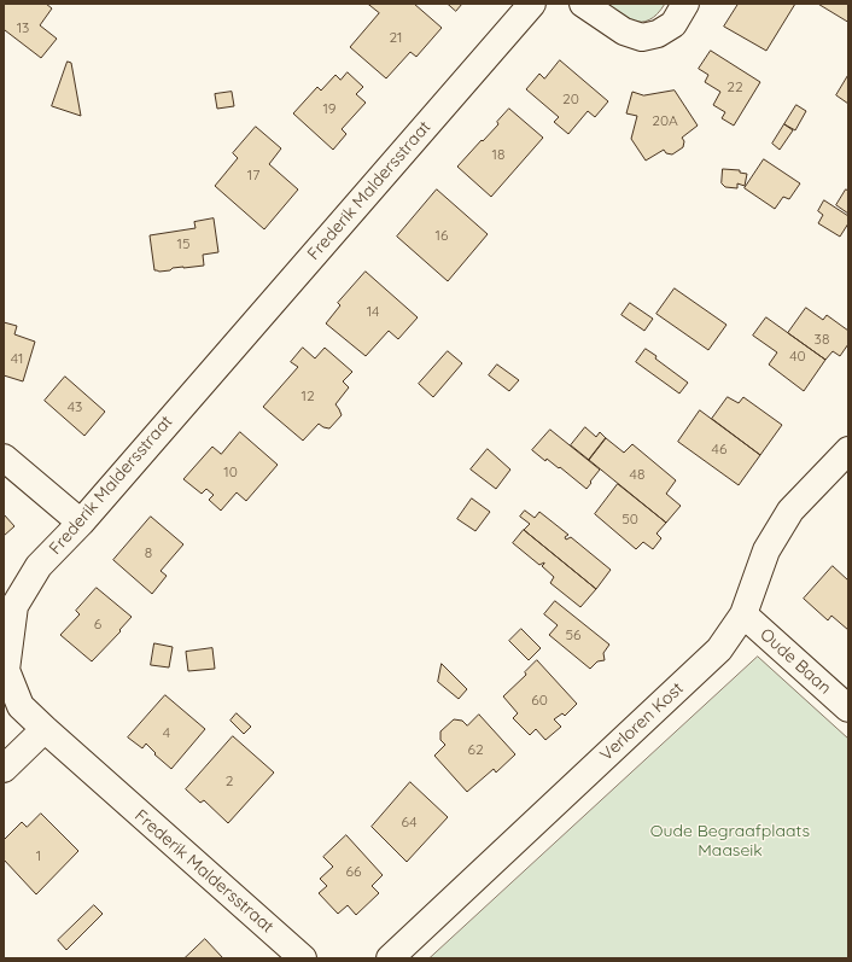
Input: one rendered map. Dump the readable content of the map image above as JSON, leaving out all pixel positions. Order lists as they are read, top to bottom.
{
  "streets": {
    "street": ["Frederik Maldersstraat", "Oude Baan", "Verloren Kost"]
  },
  "crossings": [
    ["Oude Baan", "Verloren Kost"]
  ],
  "parks": ["Oude Begraafplaats Maaseik"],
  "house_numbers": [
    "13",
    "21",
    "22",
    "20",
    "19",
    "20A",
    "18",
    "17",
    "16",
    "15",
    "14",
    "38",
    "40",
    "41",
    "12",
    "43",
    "46",
    "10",
    "48",
    "50",
    "8",
    "6",
    "56",
    "60",
    "4",
    "62",
    "2",
    "64",
    "1",
    "66"
  ]
}
